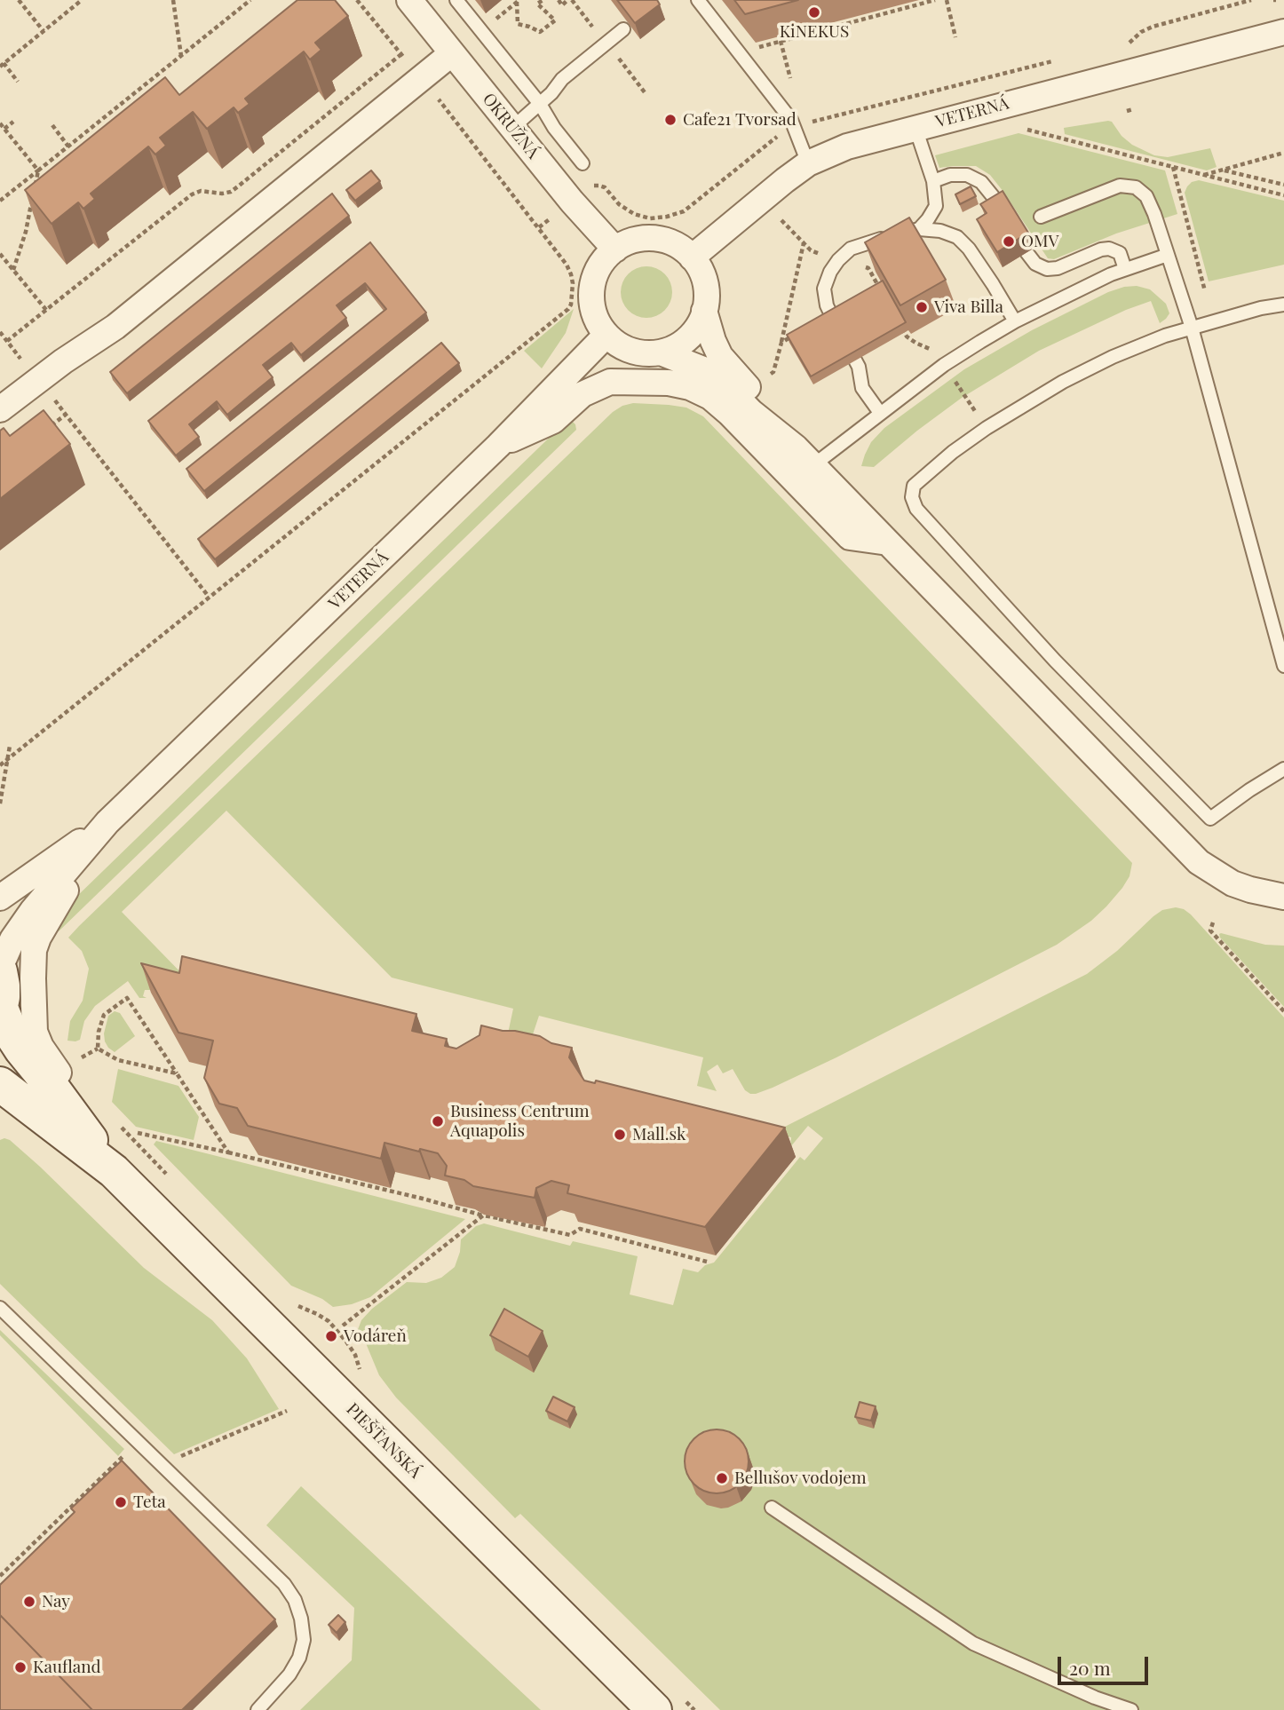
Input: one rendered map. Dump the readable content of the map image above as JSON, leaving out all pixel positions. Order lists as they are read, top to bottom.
{
  "streets": {
    "street": ["VETERNÁ", "OKRUŽNÁ", "PIEŠŤANSKÁ"]
  },
  "crossings": [
    ["VETERNÁ", "OKRUŽNÁ"]
  ],
  "places": [
    "KiNEKUS",
    "Cafe21 Tvorsad",
    "OMV",
    "Viva Billa",
    "Business Centrum Aquapolis",
    "Mall.sk",
    "Vodáreň",
    "Bellušov vodojem",
    "Teta",
    "Nay",
    "Kaufland"
  ],
  "scale_bar": "20 m"
}
